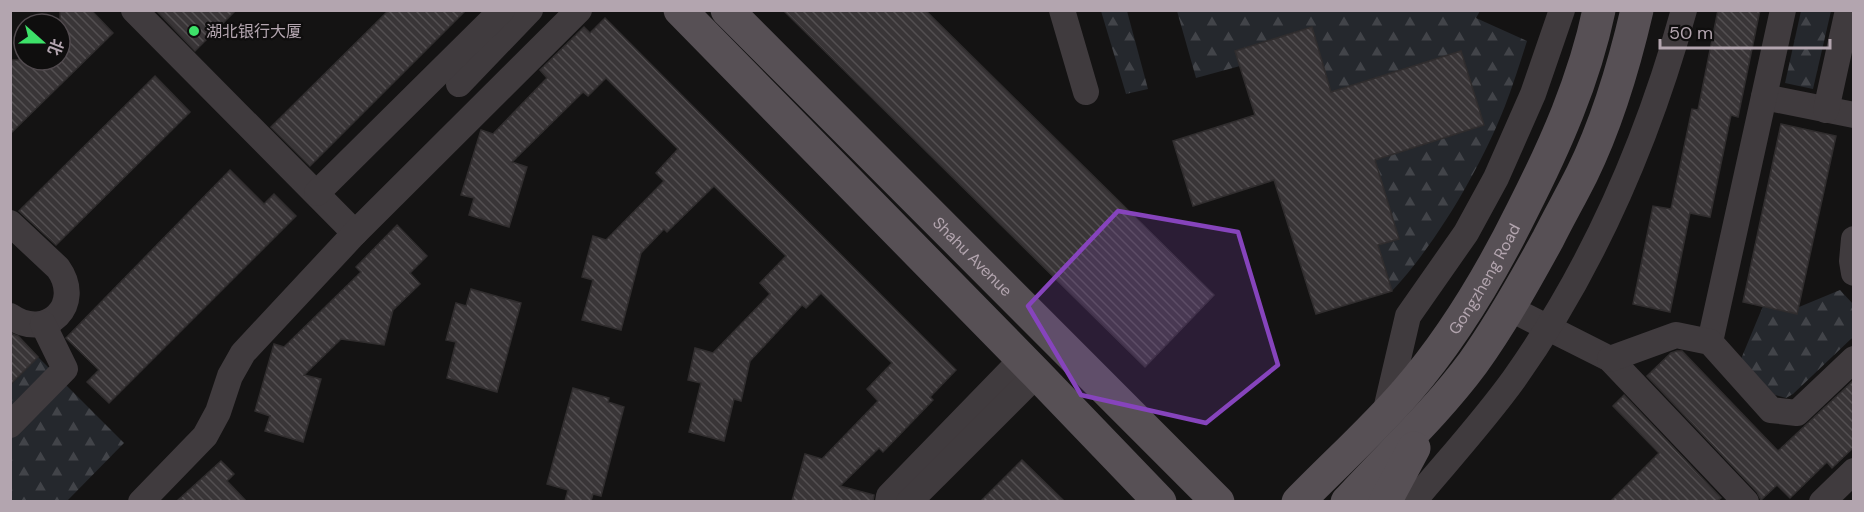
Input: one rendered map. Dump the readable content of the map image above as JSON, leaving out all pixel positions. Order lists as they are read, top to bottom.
{
  "streets": {
    "main road": ["Shahu Avenue", "Gongzheng Road"]
  },
  "places": ["湖北银行大厦"],
  "scale_bar": "50 m",
  "north": "right"
}
